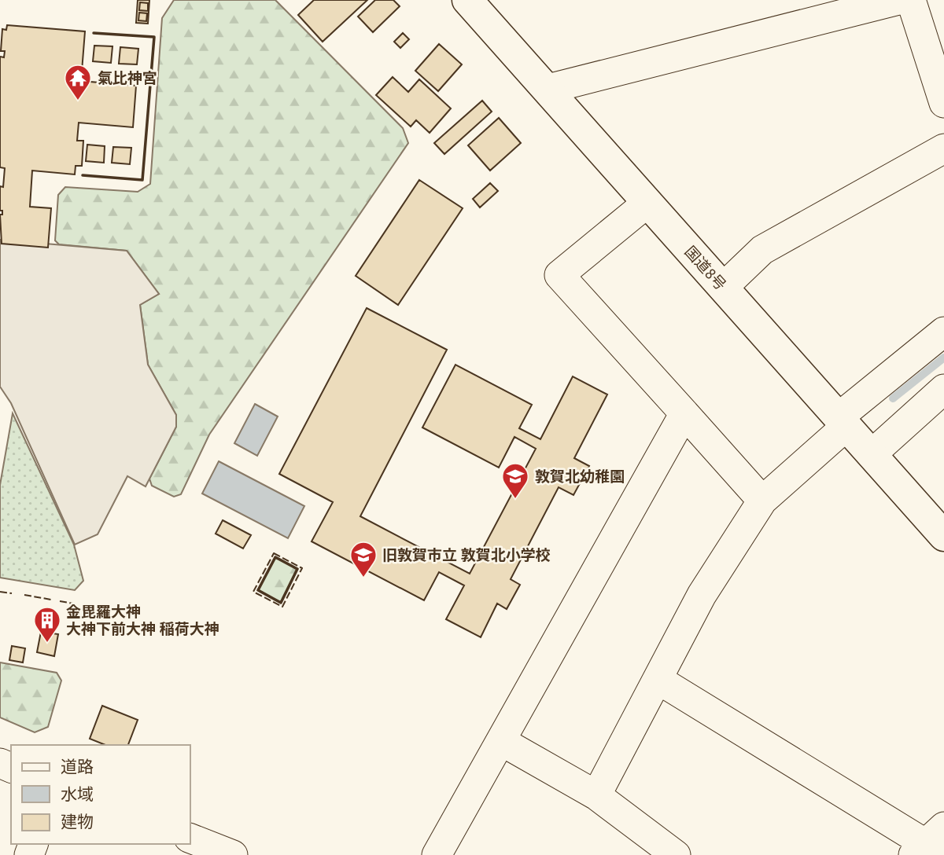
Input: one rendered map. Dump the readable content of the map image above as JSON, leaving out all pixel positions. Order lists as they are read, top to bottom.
{
  "streets": {
    "highway": ["国道8号"]
  },
  "places": {
    "temple": ["氣比神宮"],
    "school or university": ["敦賀北幼稚園", "旧敦賀市立 敦賀北小学校"],
    "building": ["金毘羅大神 大神下前大神 稲荷大神"]
  },
  "legend": ["道路", "水域", "建物"]
}
